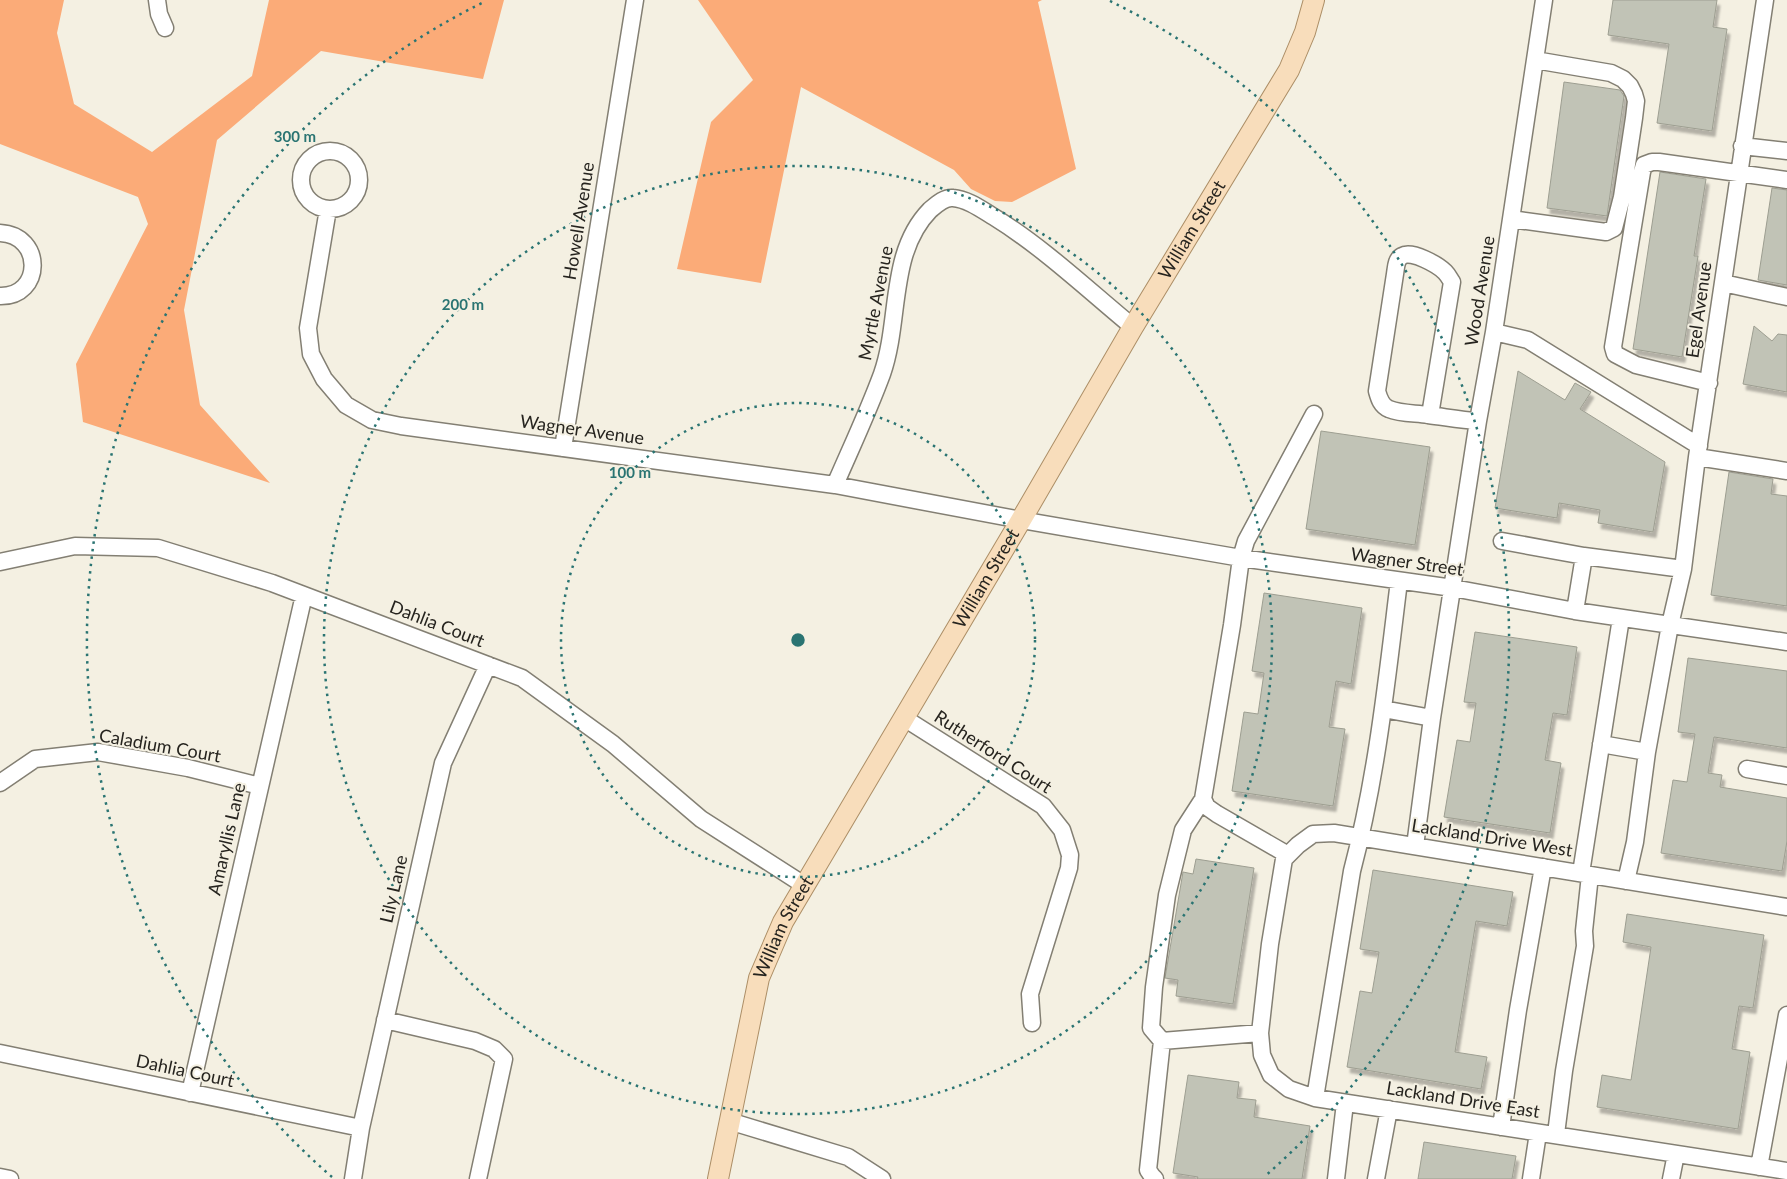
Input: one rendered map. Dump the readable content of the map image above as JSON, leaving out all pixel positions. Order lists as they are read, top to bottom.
{
  "streets": {
    "main road": ["William Street"],
    "street": [
      "Howell Avenue",
      "Wood Avenue",
      "Myrtle Avenue",
      "Egel Avenue",
      "Wagner Avenue",
      "Wagner Street",
      "Dahlia Court",
      "Caladium Court",
      "Rutherford Court",
      "Lackland Drive West",
      "Amaryllis Lane",
      "Lily Lane",
      "Lackland Drive East"
    ]
  },
  "crossings": [
    ["Howell Avenue", "Wagner Avenue"],
    ["William Street", "Myrtle Avenue"],
    ["William Street", "Wagner Avenue"],
    ["William Street", "Wagner Street"],
    ["William Street", "Dahlia Court"],
    ["William Street", "Rutherford Court"],
    ["Wood Avenue", "Wagner Street"],
    ["Wood Avenue", "Lackland Drive West"],
    ["Myrtle Avenue", "Wagner Avenue"],
    ["Egel Avenue", "Wagner Street"],
    ["Egel Avenue", "Lackland Drive West"],
    ["Wagner Avenue", "Wagner Street"],
    ["Dahlia Court", "Amaryllis Lane"],
    ["Dahlia Court", "Lily Lane"],
    ["Caladium Court", "Amaryllis Lane"],
    ["Lackland Drive West", "Lackland Drive East"]
  ],
  "rings": ["300 m", "200 m", "100 m"]
}
